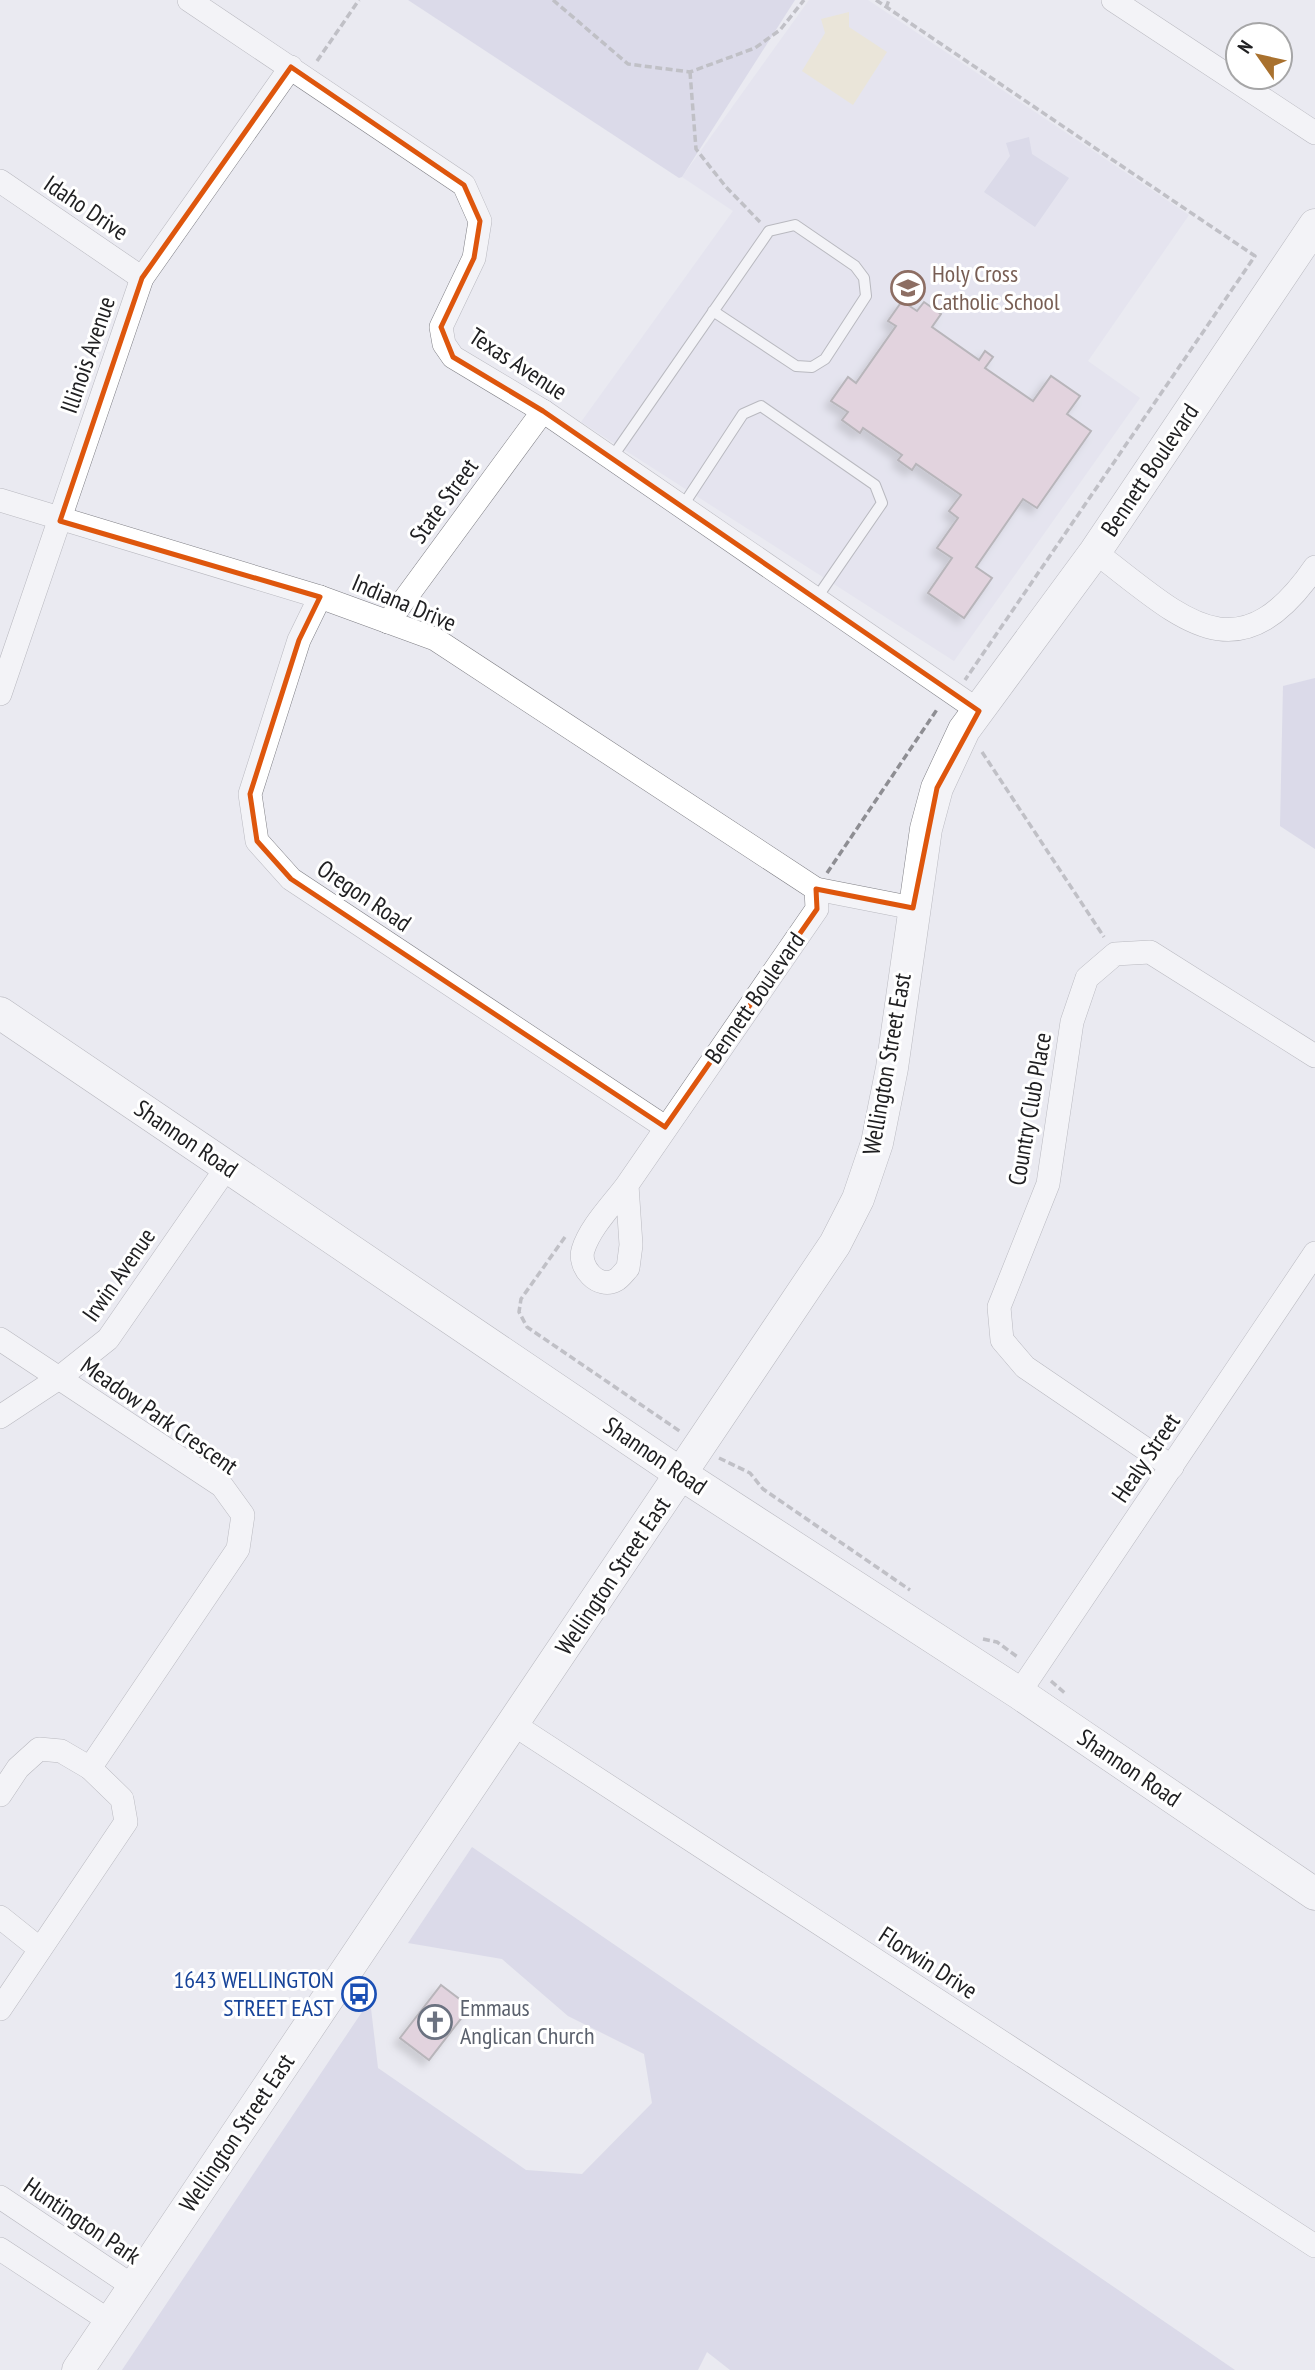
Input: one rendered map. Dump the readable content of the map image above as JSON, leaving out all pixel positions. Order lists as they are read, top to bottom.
{
  "streets": {
    "main road": ["Bennett Boulevard", "Wellington Street East", "Shannon Road"],
    "street": [
      "Idaho Drive",
      "Illinois Avenue",
      "Texas Avenue",
      "State Street",
      "Indiana Drive",
      "Oregon Road",
      "Country Club Place",
      "Irwin Avenue",
      "Meadow Park Crescent",
      "Healy Street",
      "Florwin Drive",
      "Huntington Park"
    ]
  },
  "crossings": [
    ["Idaho Drive", "Illinois Avenue"],
    ["Illinois Avenue", "Texas Avenue"],
    ["Illinois Avenue", "Indiana Drive"],
    ["Texas Avenue", "Bennett Boulevard"],
    ["Texas Avenue", "State Street"],
    ["Texas Avenue", "Wellington Street East"],
    ["Bennett Boulevard", "Indiana Drive"],
    ["Bennett Boulevard", "Oregon Road"],
    ["Bennett Boulevard", "Wellington Street East"],
    ["State Street", "Indiana Drive"],
    ["Indiana Drive", "Oregon Road"],
    ["Wellington Street East", "Shannon Road"],
    ["Wellington Street East", "Florwin Drive"],
    ["Wellington Street East", "Huntington Park"],
    ["Country Club Place", "Healy Street"],
    ["Shannon Road", "Irwin Avenue"],
    ["Shannon Road", "Healy Street"],
    ["Irwin Avenue", "Meadow Park Crescent"]
  ],
  "places": {
    "school or university": ["Holy Cross Catholic School"],
    "bus stop": ["1643 WELLINGTON STREET EAST"],
    "church": ["Emmaus Anglican Church"]
  },
  "north": "top left"
}
